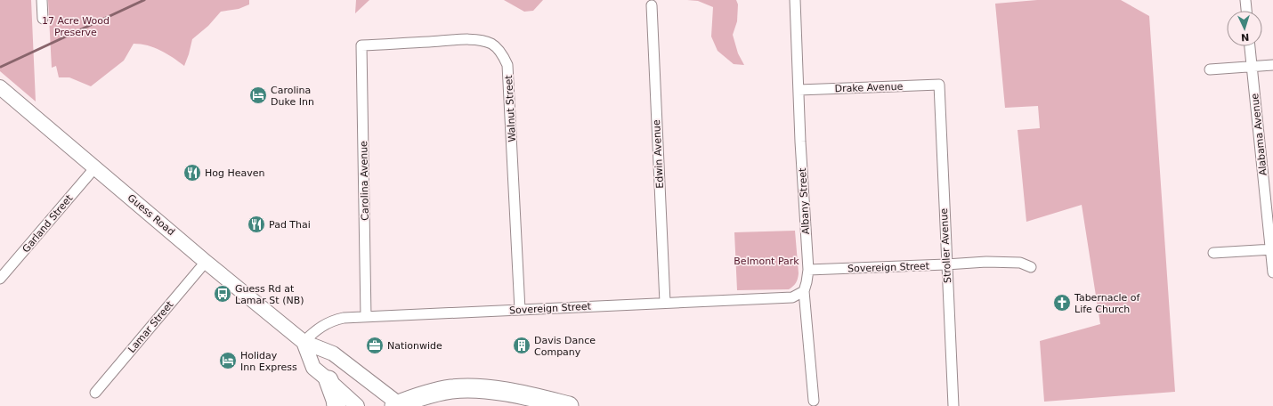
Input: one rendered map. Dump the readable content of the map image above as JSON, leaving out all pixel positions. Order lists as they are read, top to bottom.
{
  "streets": {
    "main road": ["Guess Road"],
    "street": [
      "Drake Avenue",
      "Walnut Street",
      "Alabama Avenue",
      "Edwin Avenue",
      "Carolina Avenue",
      "Albany Street",
      "Garland Street",
      "Stroller Avenue",
      "Sovereign Street",
      "Lamar Street"
    ]
  },
  "crossings": [
    ["Drake Avenue", "Albany Street"],
    ["Drake Avenue", "Stroller Avenue"],
    ["Walnut Street", "Carolina Avenue"],
    ["Walnut Street", "Sovereign Street"],
    ["Edwin Avenue", "Sovereign Street"],
    ["Carolina Avenue", "Sovereign Street"],
    ["Albany Street", "Sovereign Street"],
    ["Guess Road", "Garland Street"],
    ["Guess Road", "Sovereign Street"],
    ["Guess Road", "Lamar Street"],
    ["Stroller Avenue", "Sovereign Street"]
  ],
  "parks": ["17 Acre Wood Preserve", "Belmont Park"],
  "places": {
    "hotel": ["Carolina Duke Inn", "Holiday Inn Express"],
    "restaurant": ["Hog Heaven", "Pad Thai"],
    "bus stop": ["Guess Rd at Lamar St (NB)"],
    "church": ["Tabernacle of Life Church"],
    "office": ["Nationwide"],
    "building": ["Davis Dance Company"]
  },
  "north": "bottom"
}
